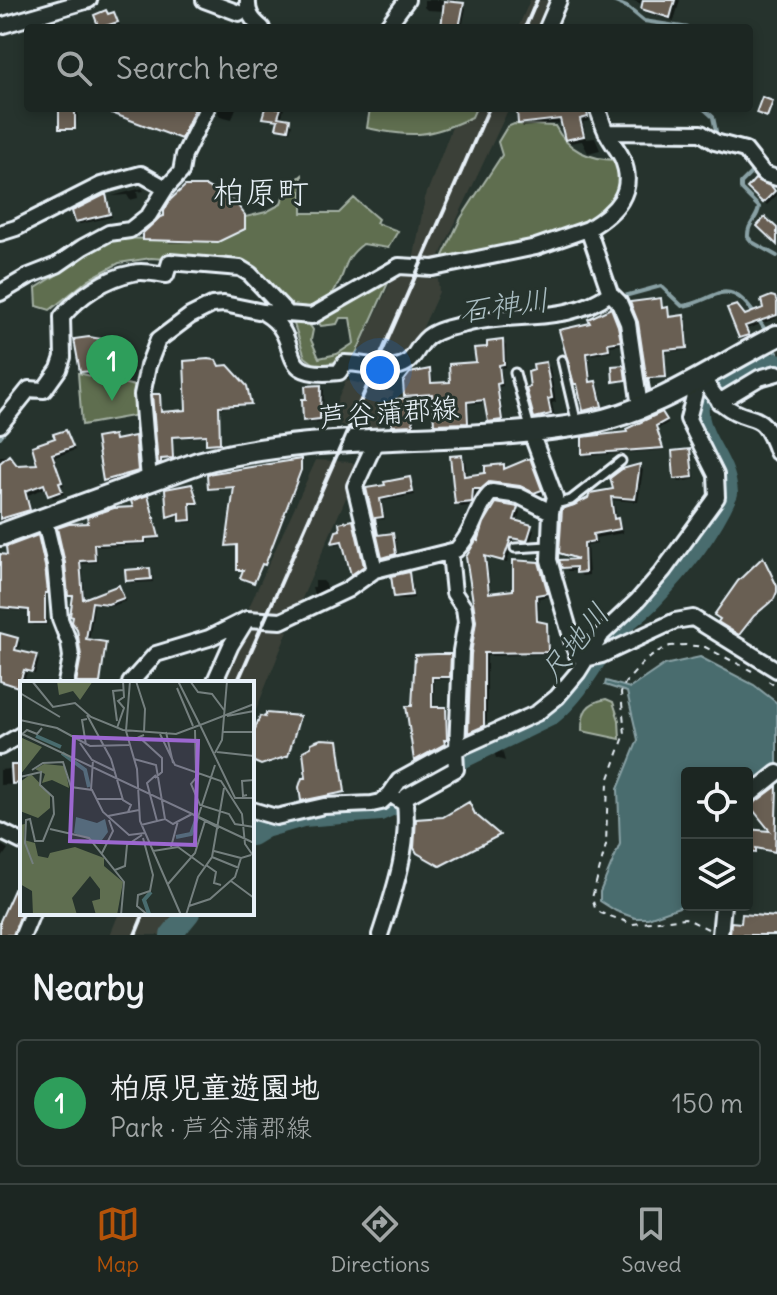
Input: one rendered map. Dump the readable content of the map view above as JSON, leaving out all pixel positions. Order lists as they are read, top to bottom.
{
  "streets": {
    "main road": ["芦谷蒲郡線"]
  },
  "districts": ["柏原町"],
  "water": ["石神川", "尺地川"],
  "page": {
    "search": "Search here",
    "pins": "1",
    "heading": "Nearby",
    "list": [
      {
        "mark": "1",
        "name": "柏原児童遊園地",
        "note": "Park · 芦谷蒲郡線",
        "value": "150 m"
      }
    ],
    "nav": ["Map", "Directions", "Saved"]
  }
}
